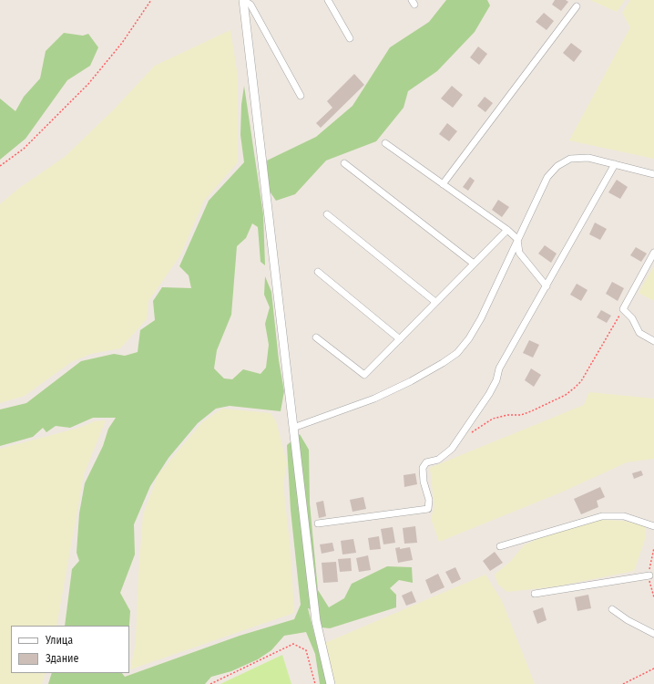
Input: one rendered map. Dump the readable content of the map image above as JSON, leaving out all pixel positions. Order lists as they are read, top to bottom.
{
  "legend": ["Улица", "Здание"]
}
